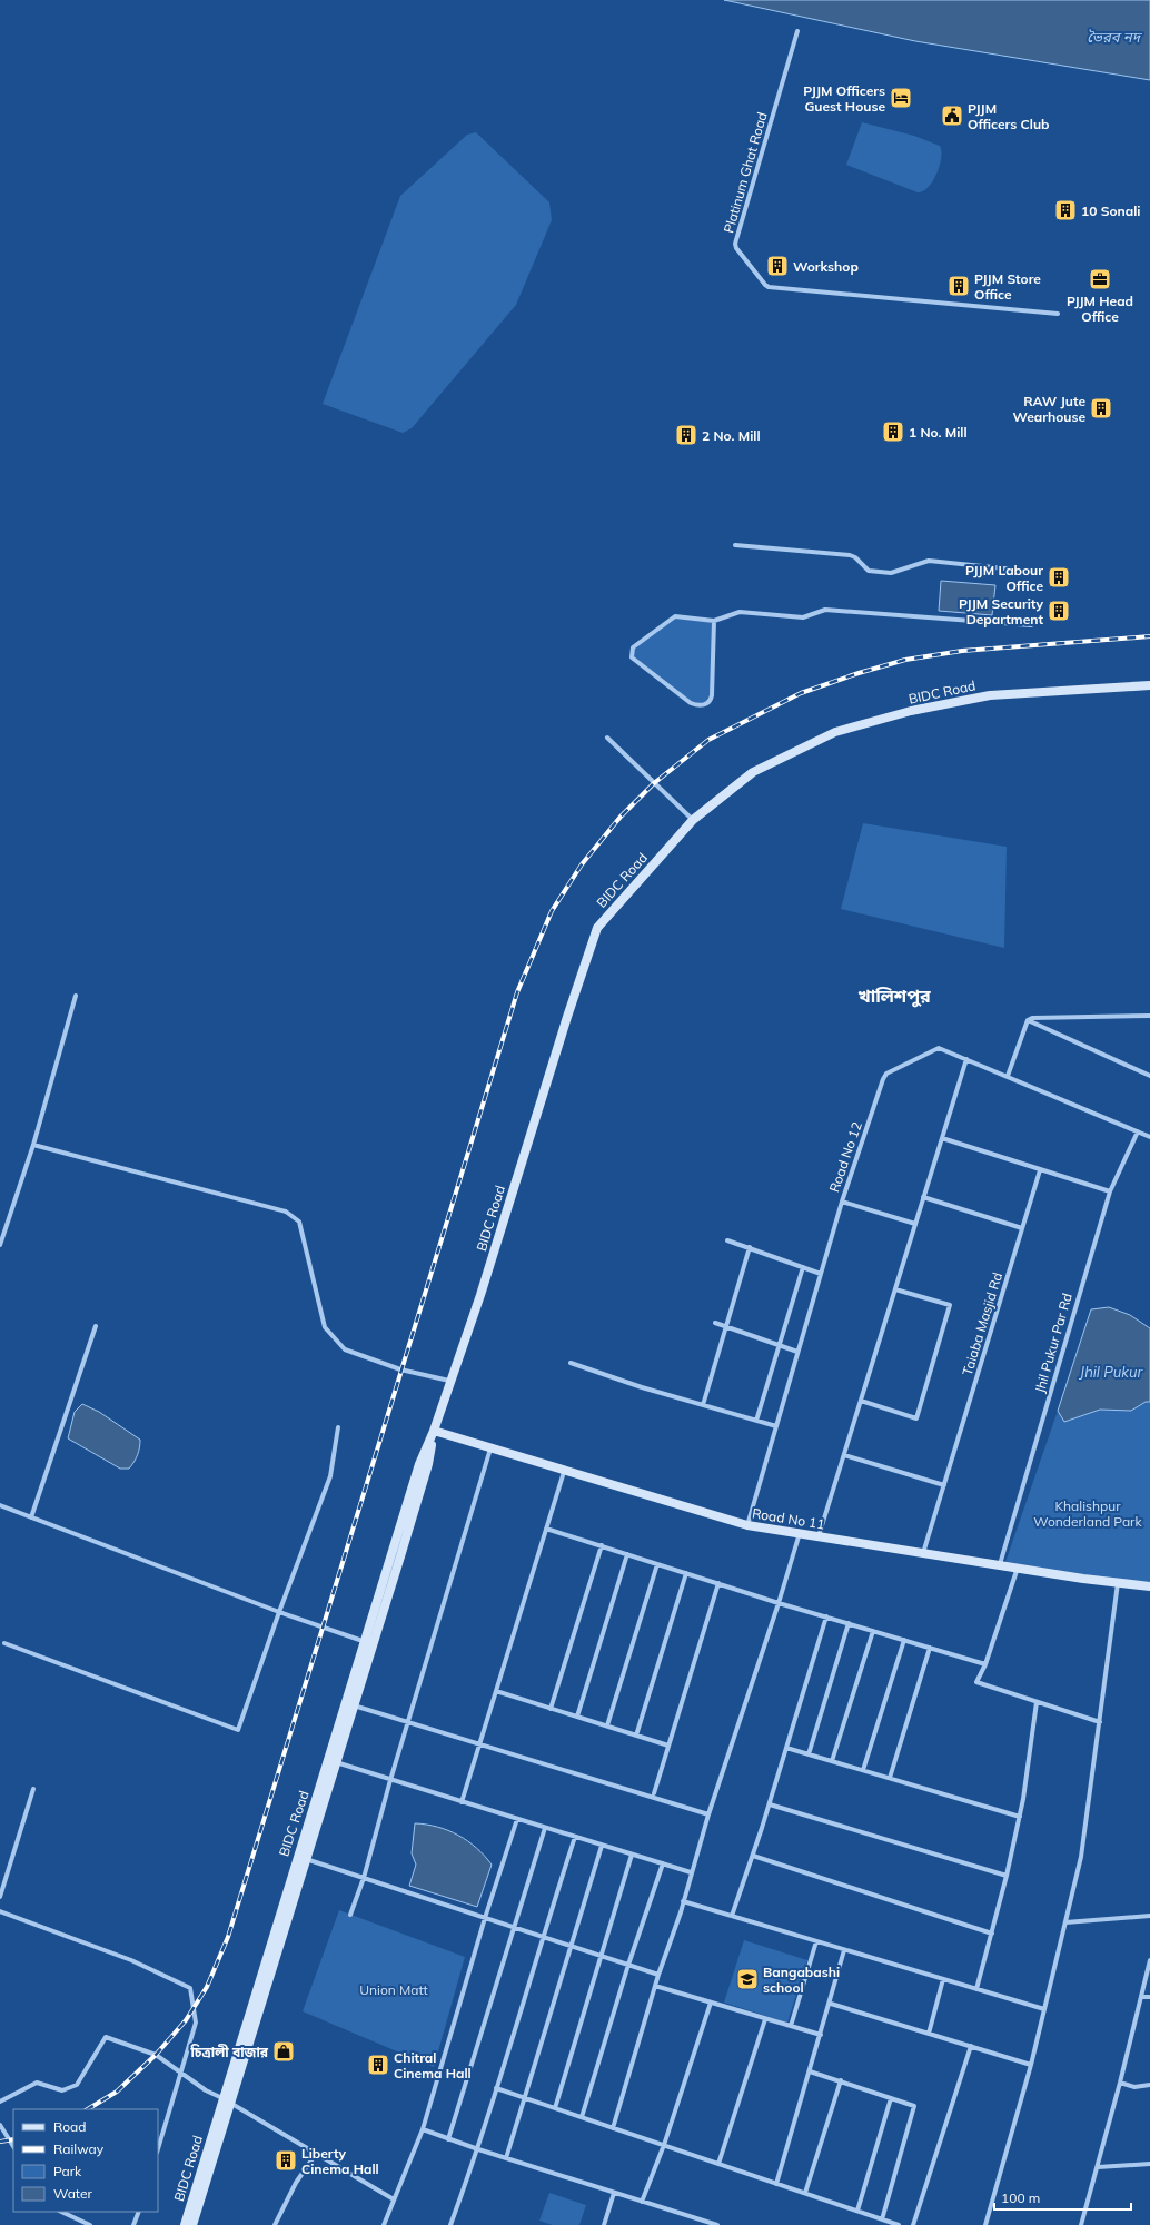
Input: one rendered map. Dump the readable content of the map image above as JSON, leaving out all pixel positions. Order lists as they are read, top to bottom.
{
  "streets": {
    "main road": ["BIDC Road", "Road No 11"],
    "street": [
      "Platinum Ghat Road",
      "Road No 12",
      "Taiaba Masjid Rd",
      "Jhil Pukur Par Rd"
    ]
  },
  "crossings": [
    ["BIDC Road", "Road No 11"],
    ["Road No 12", "Jhil Pukur Par Rd"],
    ["Road No 12", "Road No 11"],
    ["Taiaba Masjid Rd", "Road No 11"],
    ["Jhil Pukur Par Rd", "Road No 11"]
  ],
  "districts": ["খালিশপুর"],
  "water": ["ভৈরব নদ", "Jhil Pukur"],
  "parks": ["Khalishpur Wonderland Park", "Union Matt"],
  "places": {
    "hotel": ["PJJM Officers Guest House"],
    "public building": ["PJJM Officers Club"],
    "building": [
      "10 Sonali",
      "Workshop",
      "PJJM Store Office",
      "RAW Jute Wearhouse",
      "1 No. Mill",
      "2 No. Mill",
      "PJJM Labour Office",
      "PJJM Security Department",
      "Chitral Cinema Hall",
      "Liberty Cinema Hall"
    ],
    "office": ["PJJM Head Office"],
    "school or university": ["Bangabashi school"],
    "shop": ["চিত্রালী বাজার"]
  },
  "legend": [
    "Road",
    "Railway",
    "Park",
    "Water"
  ],
  "scale_bar": "100 m"
}
